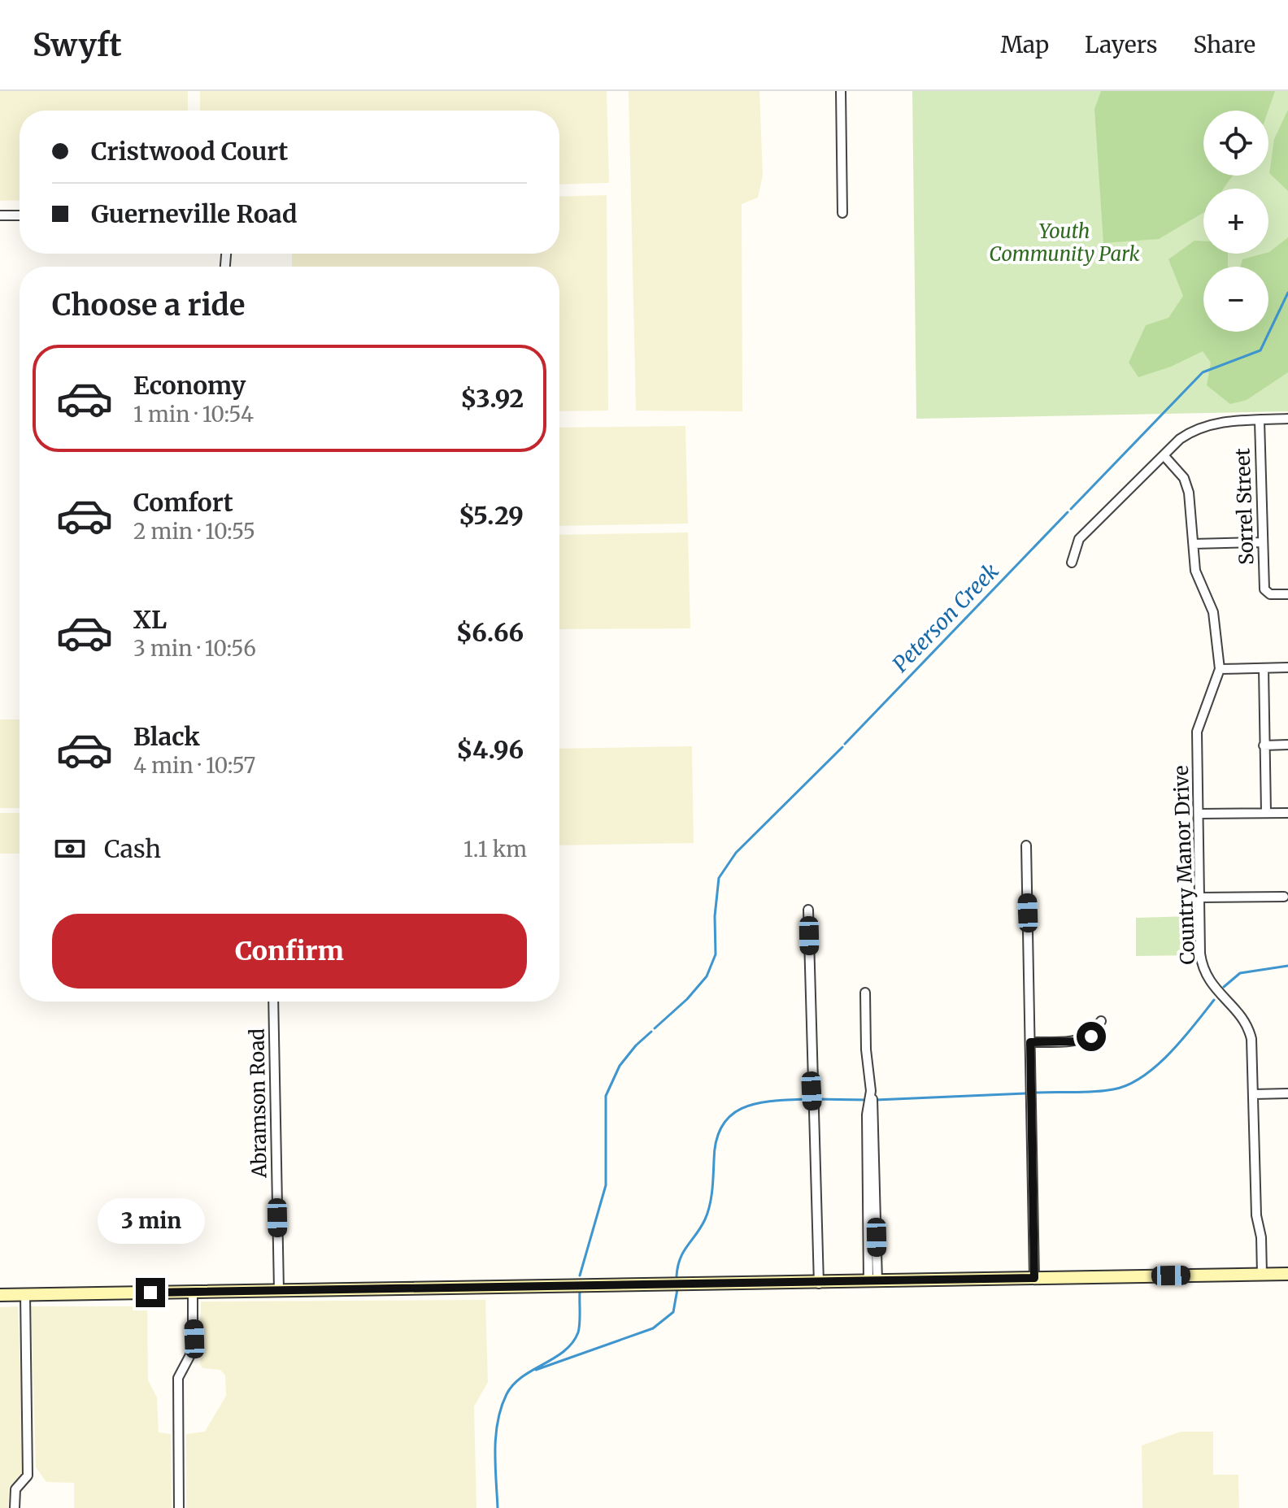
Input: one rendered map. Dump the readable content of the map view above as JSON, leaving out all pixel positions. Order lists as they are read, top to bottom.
{
  "streets": {
    "street": ["Sorrel Street", "Country Manor Drive", "Abramson Road"]
  },
  "water": ["Peterson Creek"],
  "parks": ["Youth Community Park"],
  "page": {
    "header": "Swyft",
    "nav": ["Map", "Layers", "Share"],
    "map_buttons": ["+", "−"],
    "banner": ["Cristwood Court", "Guerneville Road"],
    "heading": "Choose a ride",
    "list": [
      {
        "name": "Economy",
        "note": "1 min · 10:54",
        "value": "$3.92"
      },
      {
        "name": "Comfort",
        "note": "2 min · 10:55",
        "value": "$5.29"
      },
      {
        "name": "XL",
        "note": "3 min · 10:56",
        "value": "$6.66"
      },
      {
        "name": "Black",
        "note": "4 min · 10:57",
        "value": "$4.96"
      }
    ],
    "pay": ["Cash", "1.1 km"],
    "buttons": "Confirm",
    "bubble": "3 min"
  }
}
